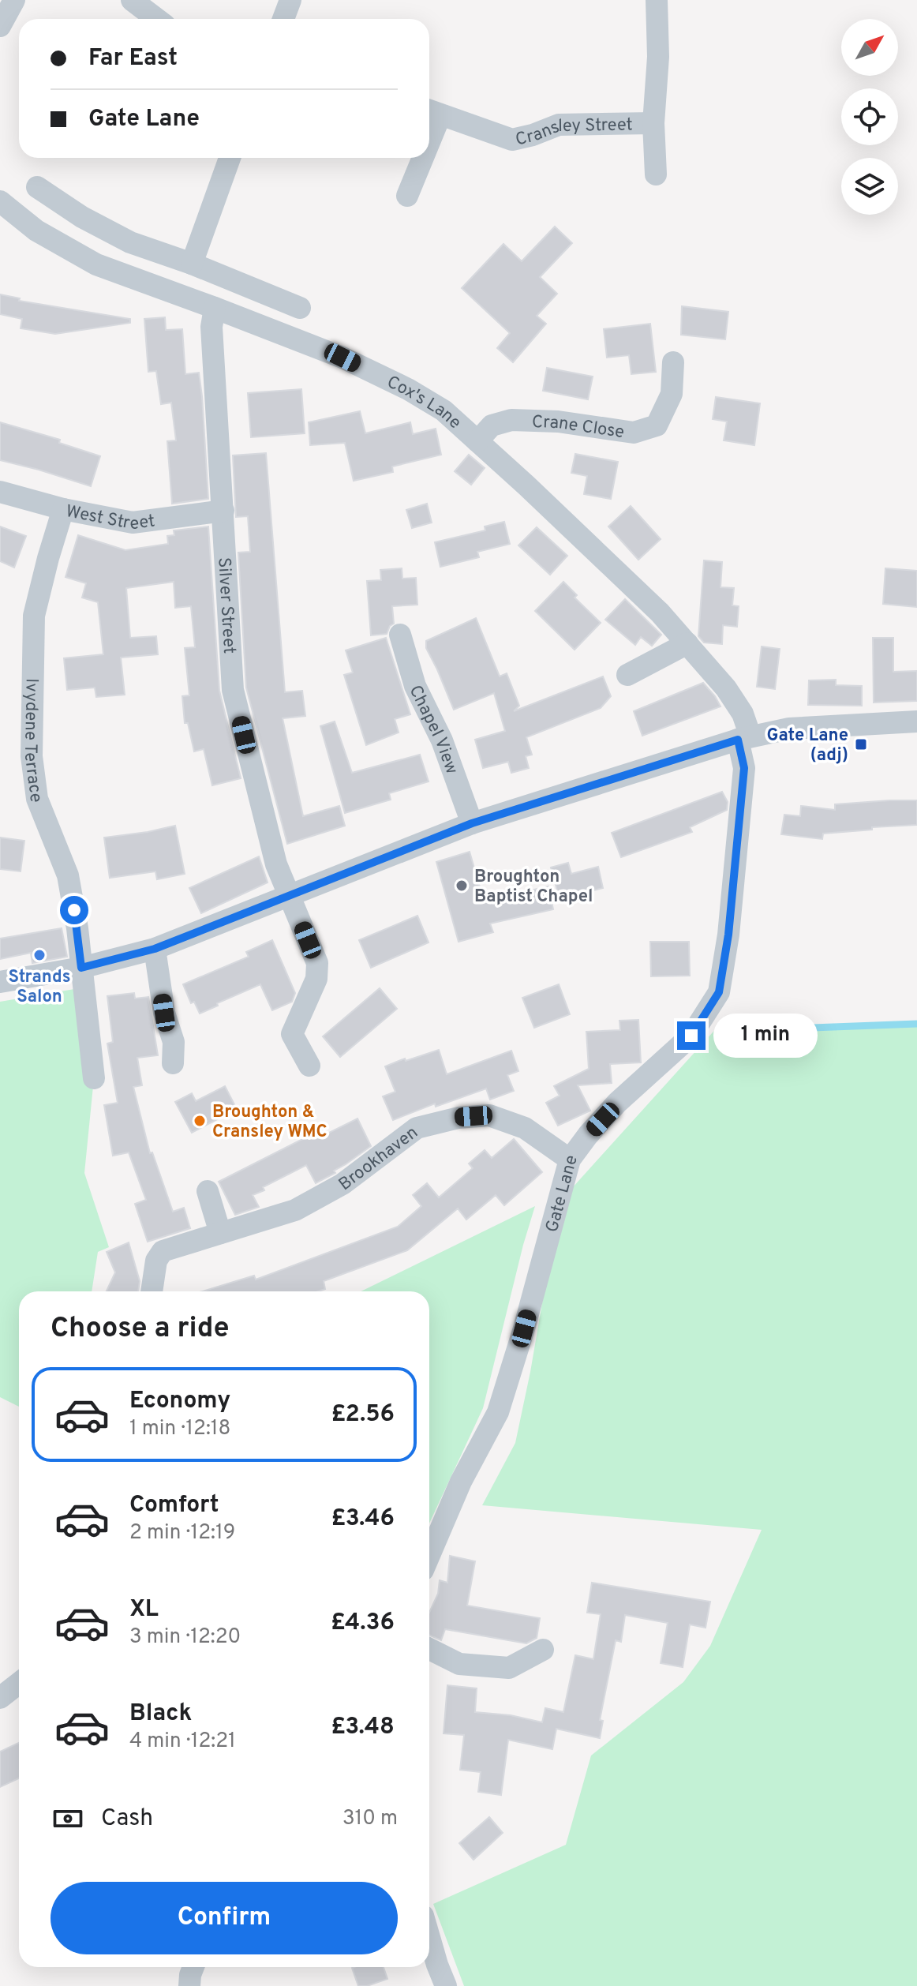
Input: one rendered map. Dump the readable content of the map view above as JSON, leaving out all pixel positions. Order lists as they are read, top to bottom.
{
  "streets": {
    "street": [
      "Cransley Street",
      "Cox's Lane",
      "Crane Close",
      "West Street",
      "Silver Street",
      "Chapel View",
      "Ivydene Terrace",
      "Brookhaven",
      "Gate Lane"
    ]
  },
  "crossings": [
    ["Cox's Lane", "Crane Close"],
    ["Cox's Lane", "Silver Street"],
    ["Cox's Lane", "Gate Lane"],
    ["West Street", "Silver Street"],
    ["West Street", "Ivydene Terrace"],
    ["Brookhaven", "Gate Lane"]
  ],
  "places": {
    "transit": ["Gate Lane (adj)"],
    "other": ["Broughton Baptist Chapel", "Strands Salon", "Broughton & Cransley WMC"]
  },
  "north": "top right",
  "page": {
    "banner": ["Far East", "Gate Lane"],
    "bubble": "1 min",
    "heading": "Choose a ride",
    "list": [
      {
        "name": "Economy",
        "note": "1 min · 12:18",
        "value": "£2.56"
      },
      {
        "name": "Comfort",
        "note": "2 min · 12:19",
        "value": "£3.46"
      },
      {
        "name": "XL",
        "note": "3 min · 12:20",
        "value": "£4.36"
      },
      {
        "name": "Black",
        "note": "4 min · 12:21",
        "value": "£3.48"
      }
    ],
    "pay": ["Cash", "310 m"],
    "buttons": "Confirm"
  }
}
